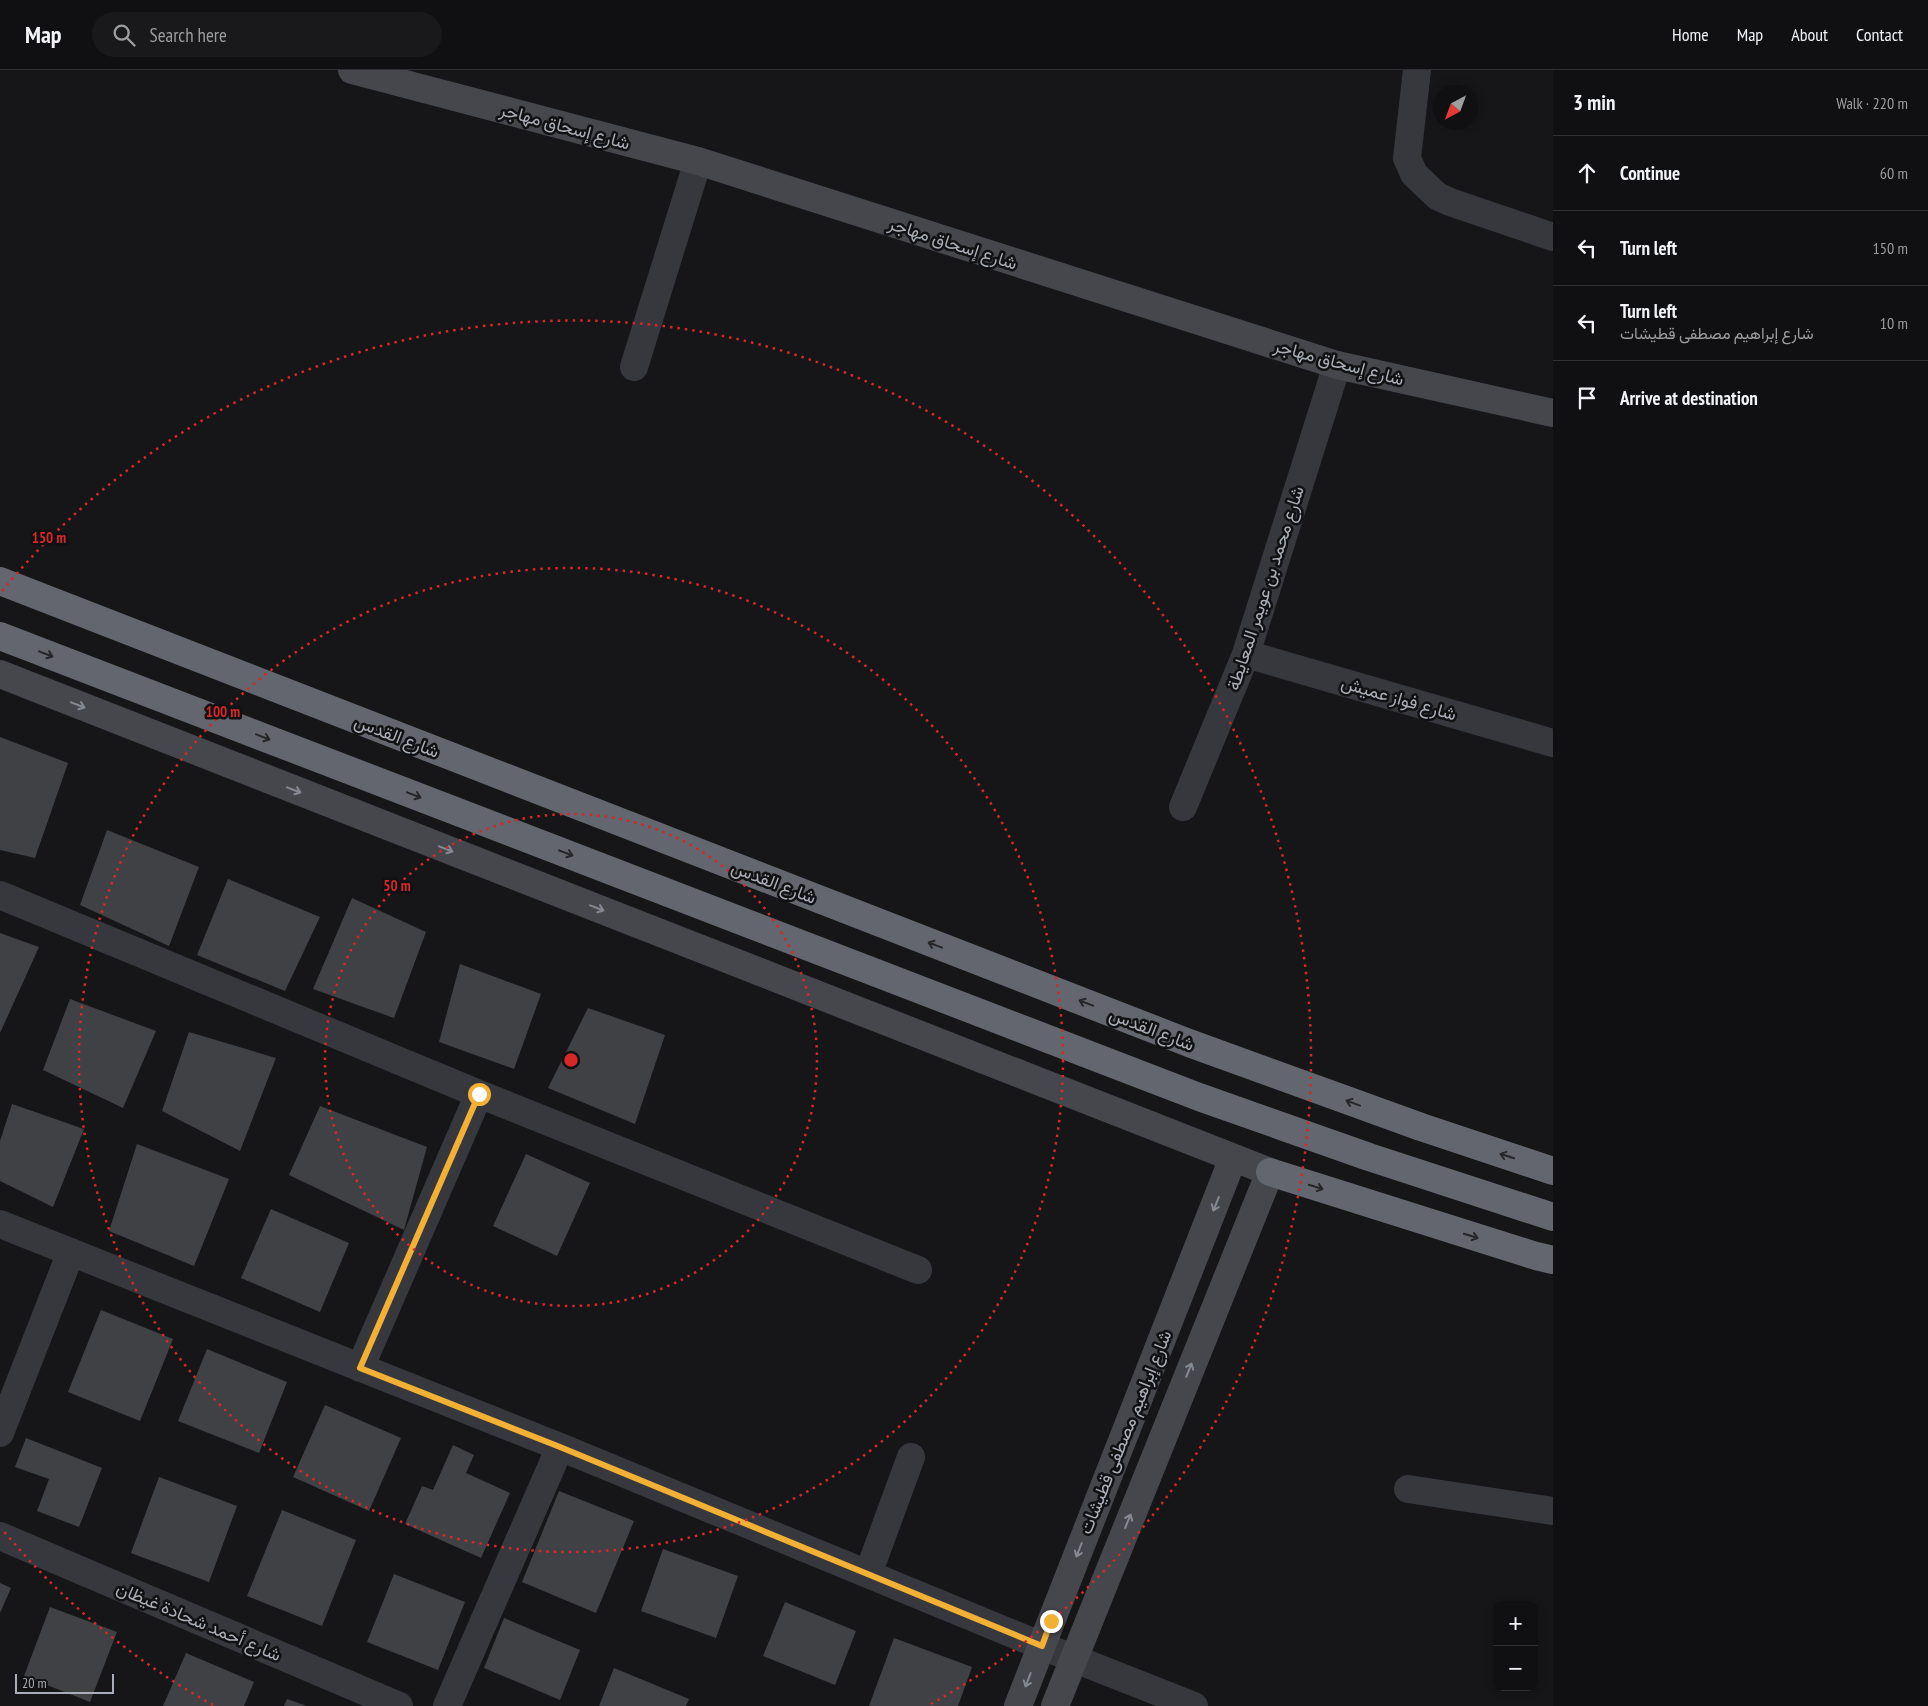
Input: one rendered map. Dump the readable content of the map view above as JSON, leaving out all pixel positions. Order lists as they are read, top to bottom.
{
  "streets": {
    "highway": ["شارع القدس"],
    "street": [
      "شارع إسحاق مهاجر",
      "شارع محمد بن عويمر المعايطة",
      "شارع فواز عميش",
      "شارع إبراهيم مصطفى قطيشات",
      "شارع أحمد شحادة غيظان"
    ]
  },
  "crossings": [
    ["شارع إسحاق مهاجر", "شارع محمد بن عويمر المعايطة"],
    ["شارع محمد بن عويمر المعايطة", "شارع فواز عميش"]
  ],
  "scale_bar": "20 m",
  "north": "bottom left",
  "page": {
    "header": "Map",
    "search": "Search here",
    "nav": [
      "Home",
      "Map",
      "About",
      "Contact"
    ],
    "heading": ["3 min", "Walk · 220 m"],
    "list": [
      ["Continue", "60 m"],
      ["Turn left", "150 m"],
      ["Turn left", "شارع إبراهيم مصطفى قطيشات", "10 m"],
      "Arrive at destination"
    ],
    "map_buttons": ["+", "−"],
    "scale": "20 m"
  },
  "rings": ["150 m", "100 m", "50 m"]
}
